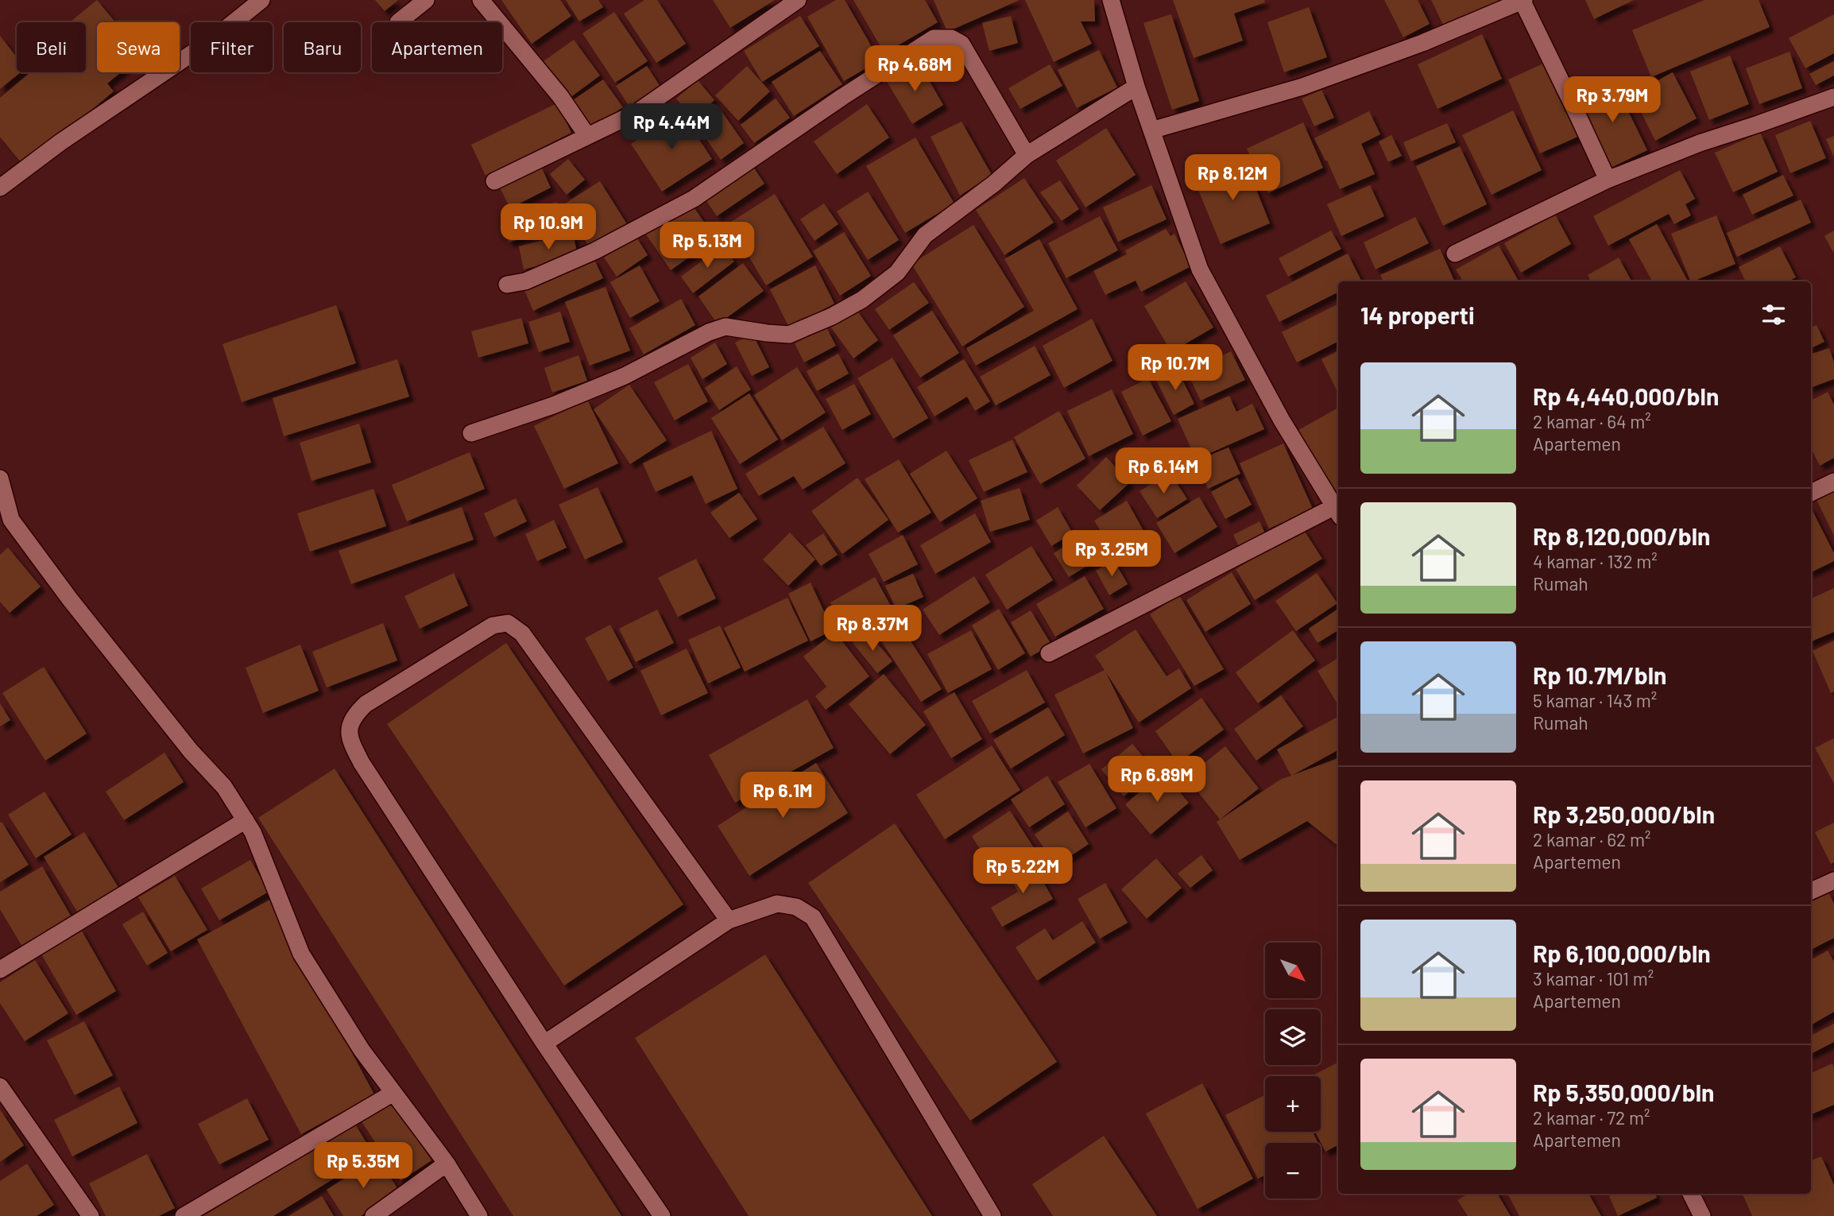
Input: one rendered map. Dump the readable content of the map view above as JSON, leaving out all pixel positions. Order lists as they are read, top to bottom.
{
  "north": "bottom right",
  "page": {
    "chip": [
      "Beli",
      "Sewa",
      "Filter",
      "Baru",
      "Apartemen"
    ],
    "price": [
      "Rp 4.68M",
      "Rp 3.79M",
      "Rp 4.44M",
      "Rp 8.12M",
      "Rp 10.9M",
      "Rp 5.13M",
      "Rp 10.7M",
      "Rp 6.14M",
      "Rp 3.25M",
      "Rp 8.37M",
      "Rp 6.89M",
      "Rp 6.1M",
      "Rp 5.22M",
      "Rp 5.35M"
    ],
    "heading": "14 properti",
    "list": [
      {
        "name": "Rp 4,440,000/bln",
        "note": "2 kamar · 64 m² · Apartemen"
      },
      {
        "name": "Rp 8,120,000/bln",
        "note": "4 kamar · 132 m² · Rumah"
      },
      {
        "name": "Rp 10.7M/bln",
        "note": "5 kamar · 143 m² · Rumah"
      },
      {
        "name": "Rp 3,250,000/bln",
        "note": "2 kamar · 62 m² · Apartemen"
      },
      {
        "name": "Rp 6,100,000/bln",
        "note": "3 kamar · 101 m² · Apartemen"
      },
      {
        "name": "Rp 5,350,000/bln",
        "note": "2 kamar · 72 m² · Apartemen"
      }
    ],
    "map_buttons": ["+", "−"]
  }
}
